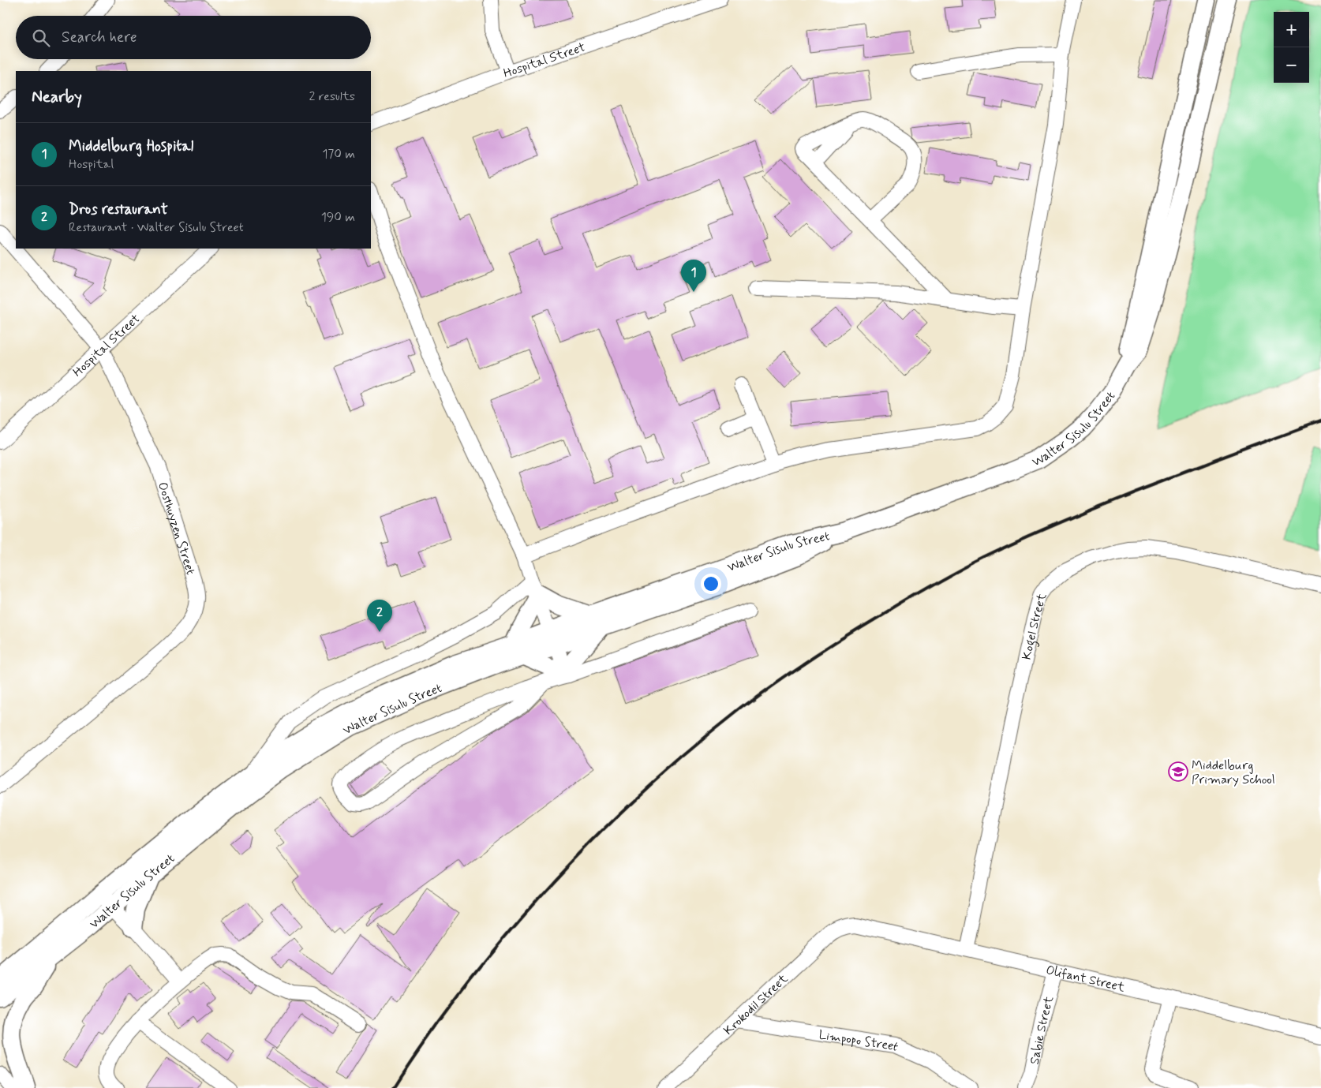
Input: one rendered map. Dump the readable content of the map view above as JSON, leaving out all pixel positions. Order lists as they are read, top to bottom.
{
  "streets": {
    "main road": ["Walter Sisulu Street"],
    "street": [
      "Hospital Street",
      "Oosthuyzen Street",
      "Kogel Street",
      "Olifant Street",
      "Krokodil Street",
      "Sabie Street",
      "Limpopo Street"
    ]
  },
  "crossings": [
    ["Hospital Street", "Oosthuyzen Street"],
    ["Kogel Street", "Olifant Street"],
    ["Olifant Street", "Krokodil Street"],
    ["Olifant Street", "Sabie Street"],
    ["Krokodil Street", "Limpopo Street"]
  ],
  "places": {
    "school or university": ["Middelburg Primary School"]
  },
  "page": {
    "map_buttons": ["+", "−"],
    "search": "Search here",
    "heading": ["Nearby", "2 results"],
    "list": [
      {
        "mark": "1",
        "name": "Middelburg Hospital",
        "note": "Hospital",
        "value": "170 m"
      },
      {
        "mark": "2",
        "name": "Dros restaurant",
        "note": "Restaurant · Walter Sisulu Street",
        "value": "190 m"
      }
    ],
    "pins": ["1", "2"]
  }
}
